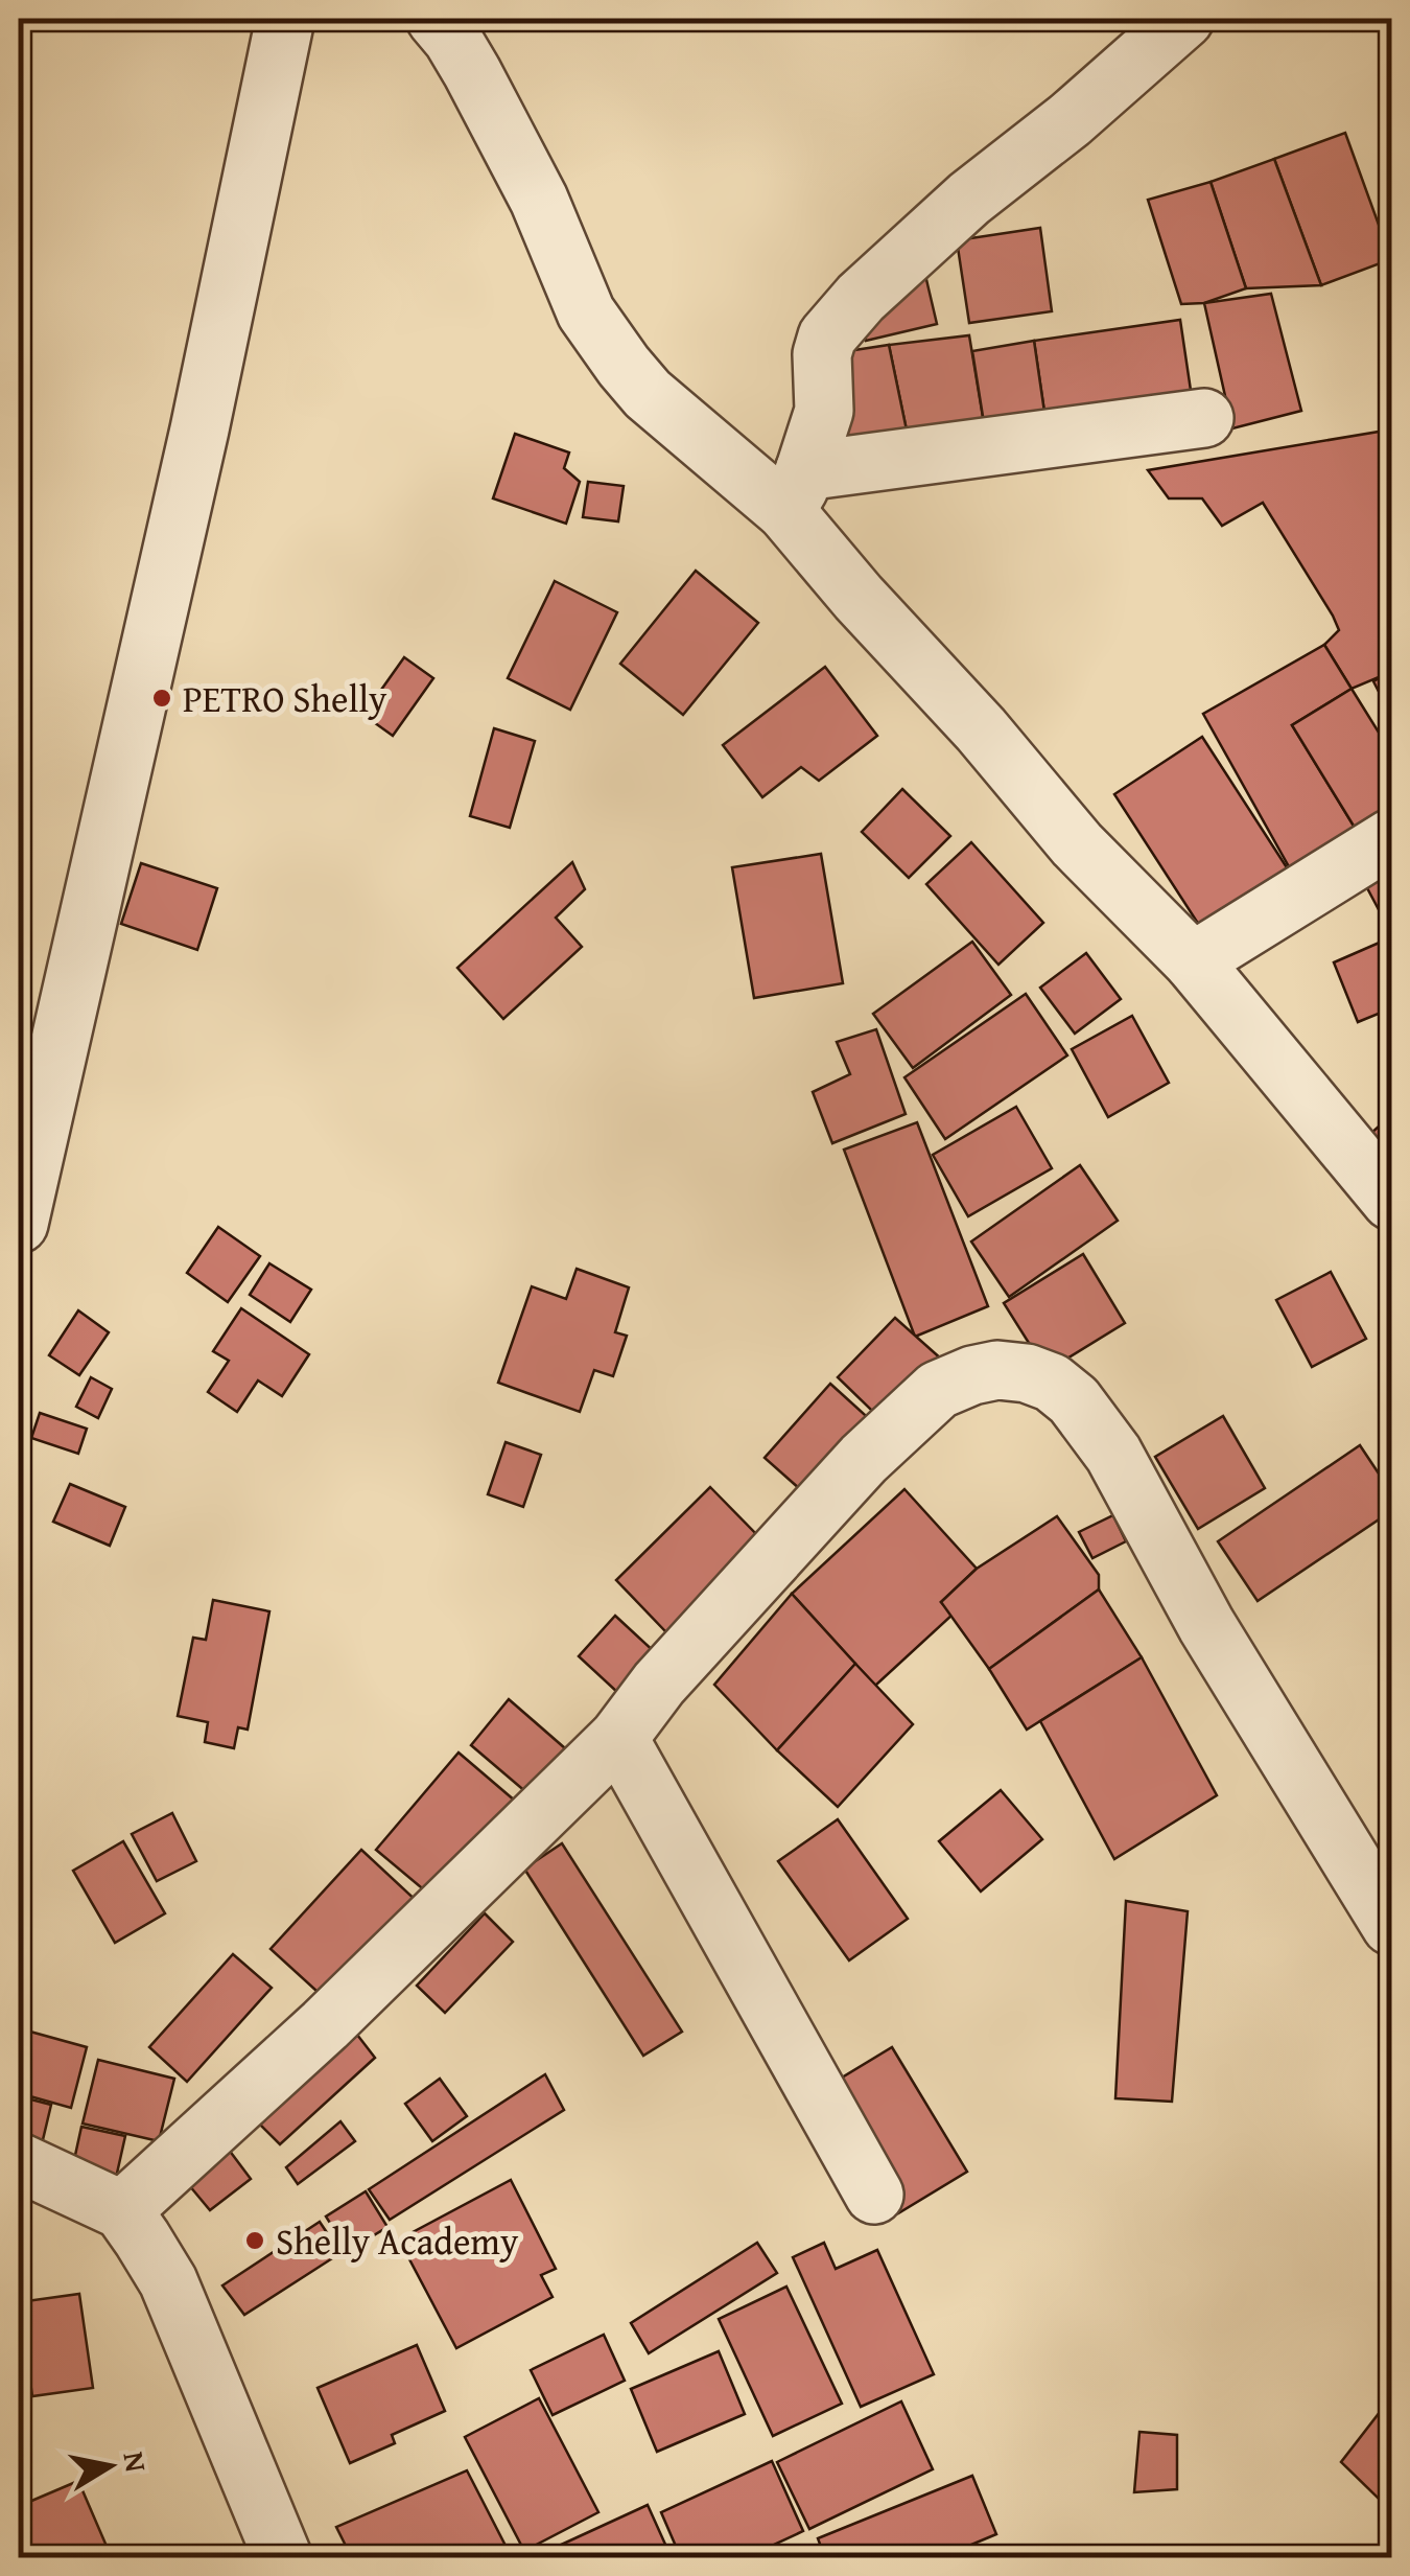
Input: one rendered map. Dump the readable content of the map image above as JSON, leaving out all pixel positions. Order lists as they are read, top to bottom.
{
  "places": ["PETRO Shelly", "Shelly Academy"],
  "north": "right"
}
